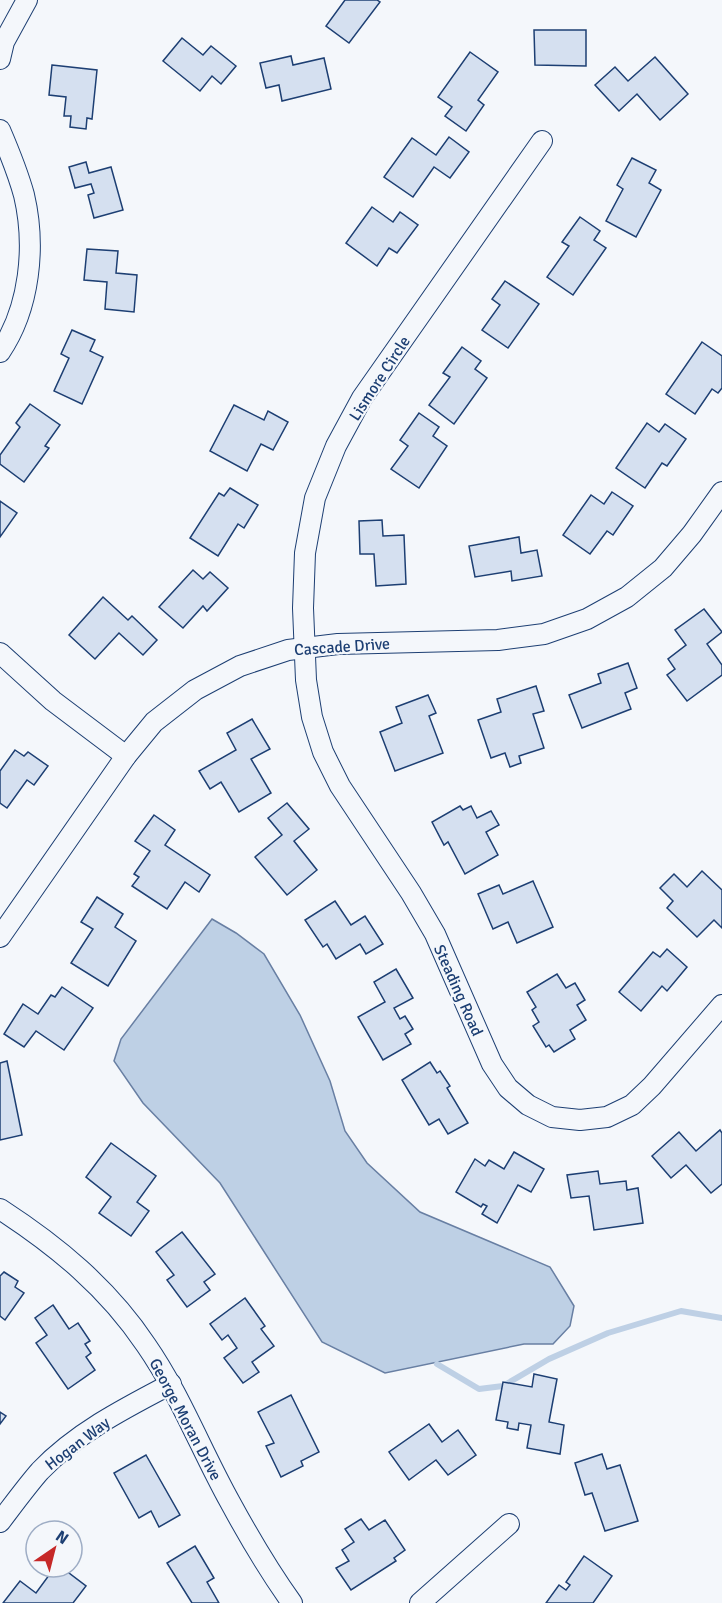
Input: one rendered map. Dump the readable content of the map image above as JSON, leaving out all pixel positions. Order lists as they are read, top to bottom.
{
  "streets": {
    "street": [
      "Lismore Circle",
      "Cascade Drive",
      "Steading Road",
      "George Moran Drive",
      "Hogan Way"
    ]
  },
  "crossings": [
    ["Lismore Circle", "Cascade Drive"],
    ["Lismore Circle", "Steading Road"],
    ["Cascade Drive", "Steading Road"],
    ["George Moran Drive", "Hogan Way"]
  ],
  "north": "top right"
}
